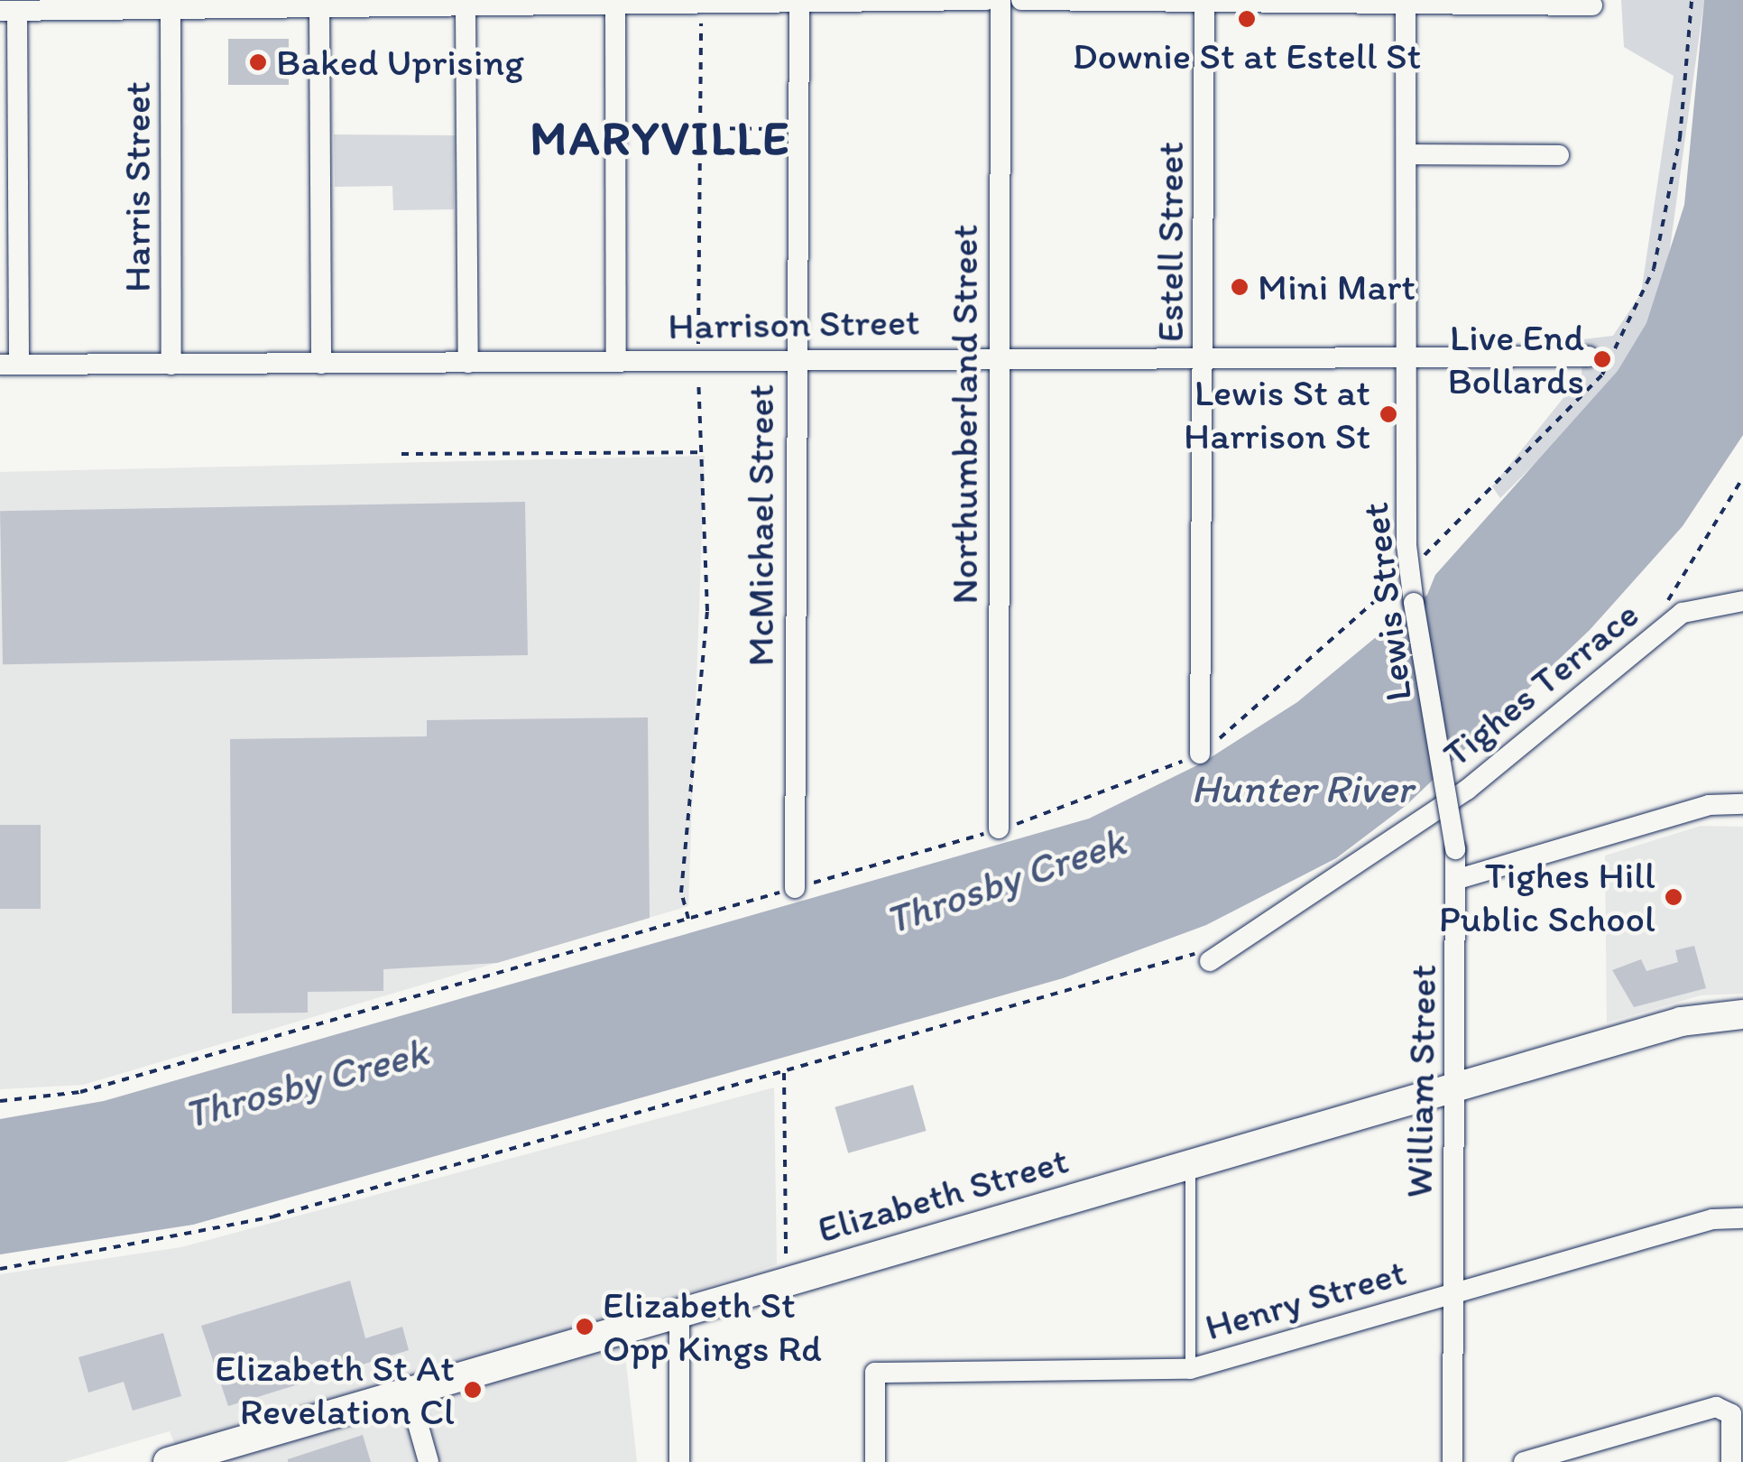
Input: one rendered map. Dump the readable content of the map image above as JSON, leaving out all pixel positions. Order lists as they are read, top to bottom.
{
  "streets": {
    "main road": ["Elizabeth Street"],
    "street": [
      "Harris Street",
      "Estell Street",
      "Harrison Street",
      "Northumberland Street",
      "McMichael Street",
      "Lewis Street",
      "Tighes Terrace",
      "William Street",
      "Henry Street"
    ]
  },
  "crossings": [
    ["Harris Street", "Harrison Street"],
    ["Estell Street", "Harrison Street"],
    ["Harrison Street", "Northumberland Street"],
    ["Harrison Street", "McMichael Street"],
    ["Harrison Street", "Lewis Street"],
    ["Lewis Street", "William Street"],
    ["William Street", "Elizabeth Street"],
    ["William Street", "Henry Street"]
  ],
  "districts": ["MARYVILLE"],
  "water": ["Hunter River", "Throsby Creek"],
  "places": [
    "Downie St at Estell St",
    "Baked Uprising",
    "Mini Mart",
    "Live End Bollards",
    "Lewis St at Harrison St",
    "Tighes Hill Public School",
    "Elizabeth St Opp Kings Rd",
    "Elizabeth St At Revelation Cl"
  ]
}
